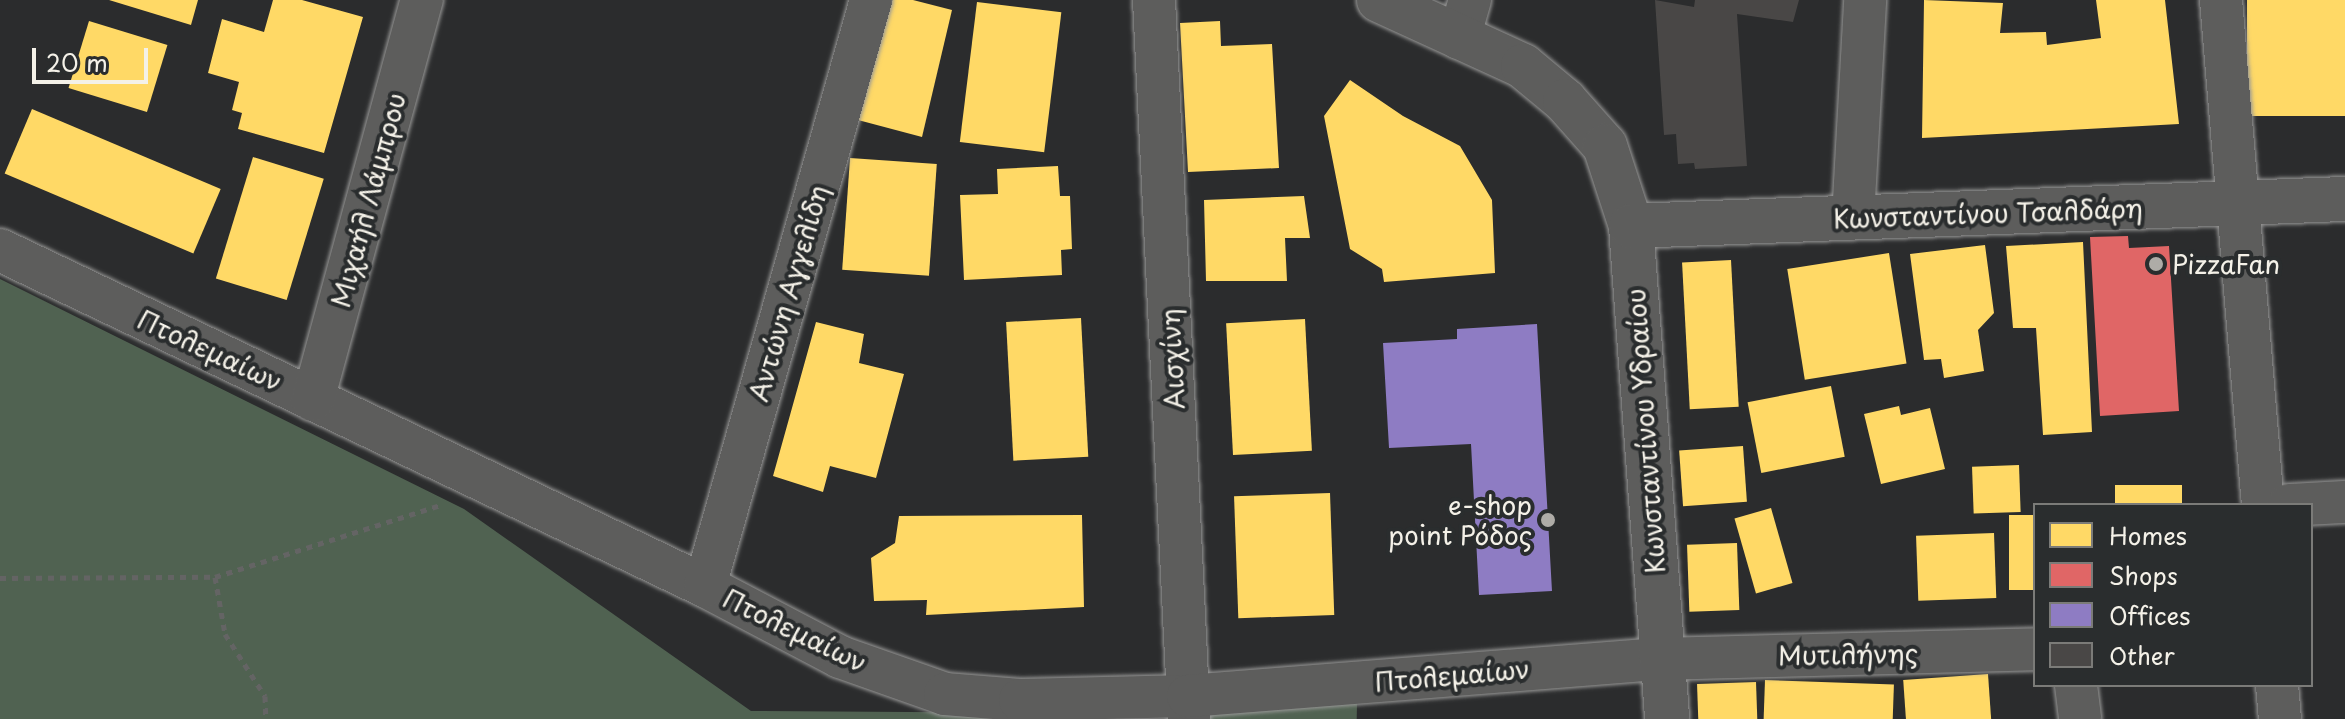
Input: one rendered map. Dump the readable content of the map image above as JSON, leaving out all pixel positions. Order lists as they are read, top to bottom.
{
  "streets": {
    "street": [
      "Μιχαήλ Λάμπρου",
      "Κωνσταντίνου Τσαλδάρη",
      "Αντώνη Αγγελίδη",
      "Πτολεμαίων",
      "Αισχίνη",
      "Κωνσταντίνου Υδραίου",
      "Μυτιλήνης"
    ]
  },
  "crossings": [
    ["Μιχαήλ Λάμπρου", "Πτολεμαίων"],
    ["Κωνσταντίνου Τσαλδάρη", "Κωνσταντίνου Υδραίου"],
    ["Αντώνη Αγγελίδη", "Πτολεμαίων"],
    ["Πτολεμαίων", "Αισχίνη"],
    ["Πτολεμαίων", "Κωνσταντίνου Υδραίου"],
    ["Πτολεμαίων", "Μυτιλήνης"],
    ["Κωνσταντίνου Υδραίου", "Μυτιλήνης"]
  ],
  "places": ["PizzaFan", "e-shop point Ρόδος"],
  "legend": [
    "Homes",
    "Shops",
    "Offices",
    "Other"
  ],
  "scale_bar": "20 m"
}
